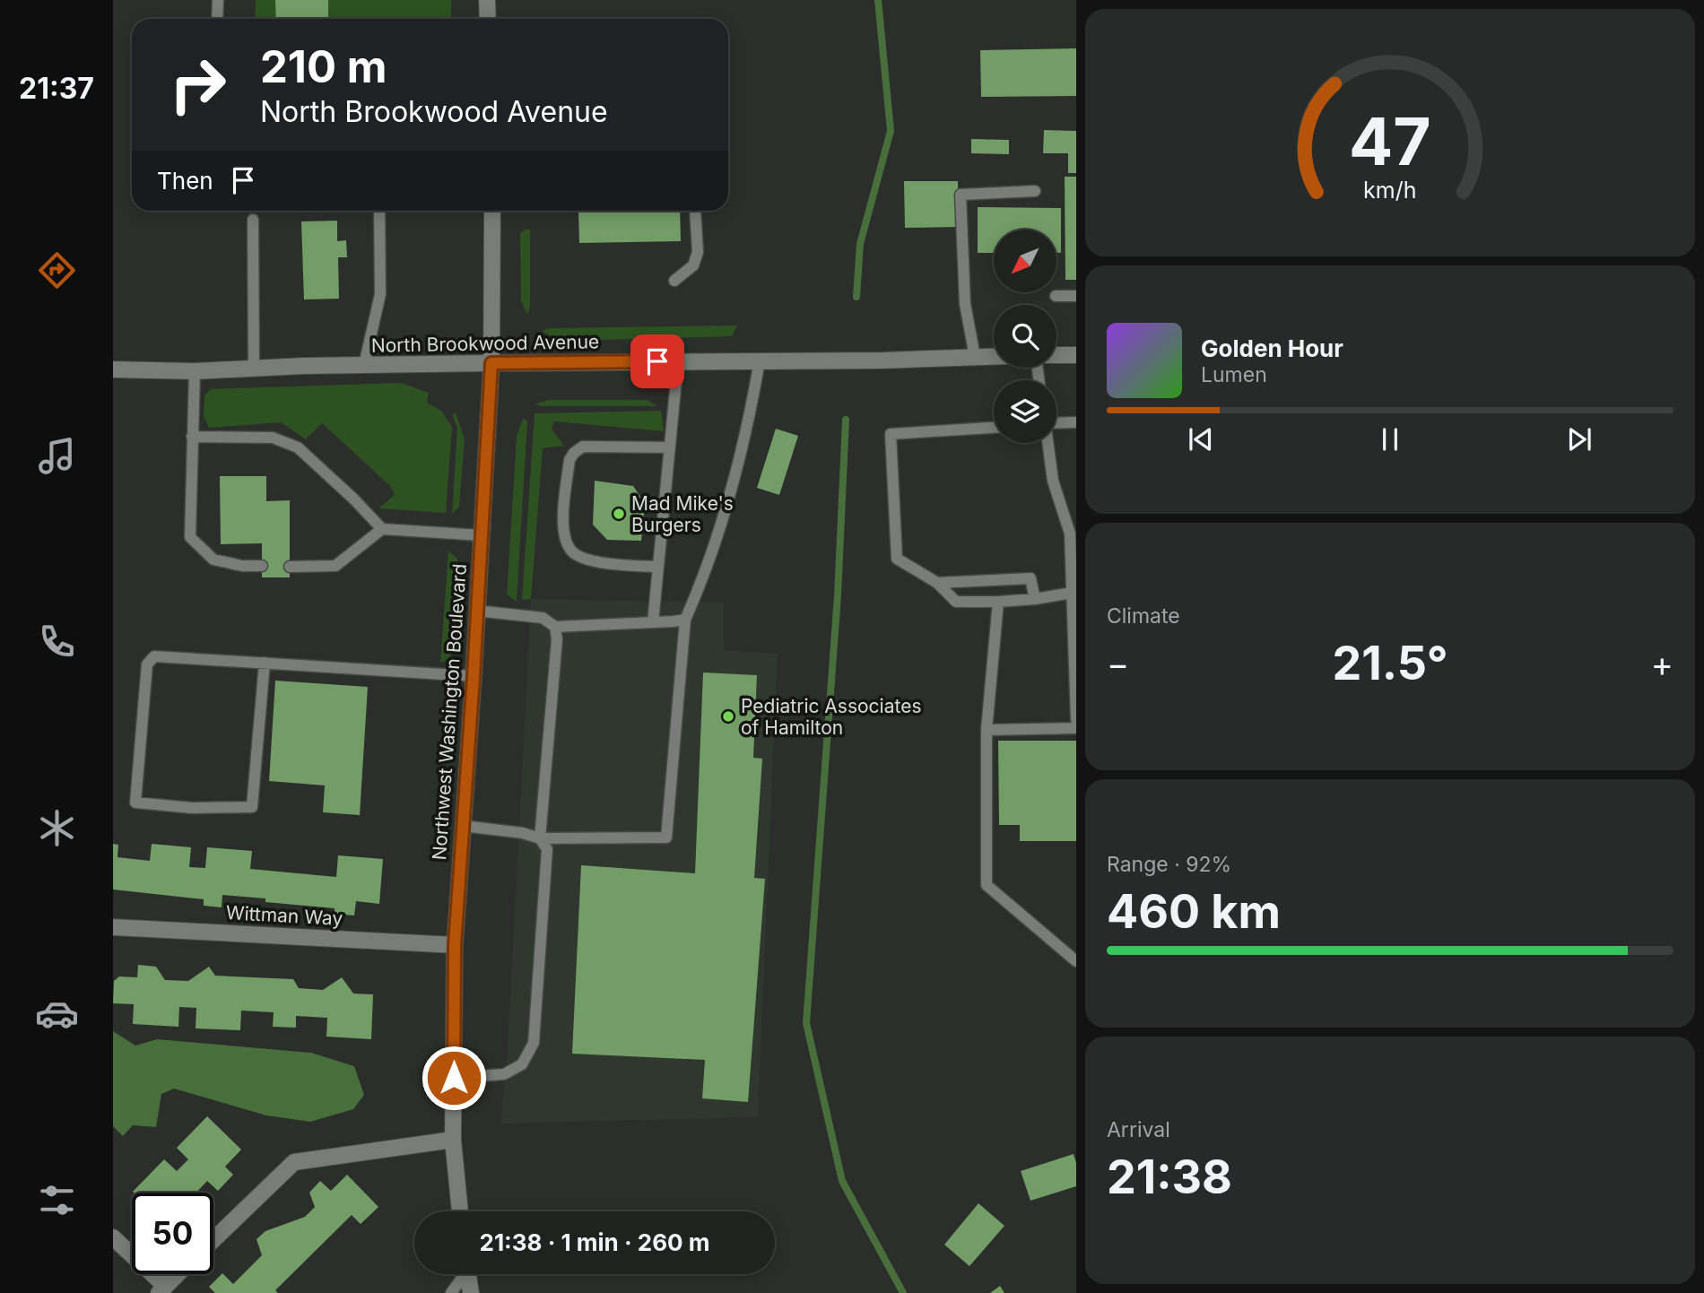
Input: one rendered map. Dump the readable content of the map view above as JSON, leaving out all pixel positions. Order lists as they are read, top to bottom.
{
  "streets": {
    "street": ["North Brookwood Avenue", "Northwest Washington Boulevard", "Wittman Way"]
  },
  "crossings": [
    ["North Brookwood Avenue", "Northwest Washington Boulevard"],
    ["Northwest Washington Boulevard", "Wittman Way"]
  ],
  "places": ["Mad Mike's Burgers", "Pediatric Associates of Hamilton"],
  "north": "bottom left",
  "page": {
    "tabs": "21:37",
    "turn": ["210 m", "North Brookwood Avenue"],
    "then": "Then",
    "song": ["Golden Hour", "Lumen"],
    "tile": [
      "Climate",
      ["Range · 92%", "460 km"],
      ["Arrival", "21:38"]
    ],
    "heat": ["−", "21.5°", "+"],
    "limit": "50",
    "trip": "21:38 · 1 min · 260 m",
    "gauge": ["47", "km/h"]
  }
}
